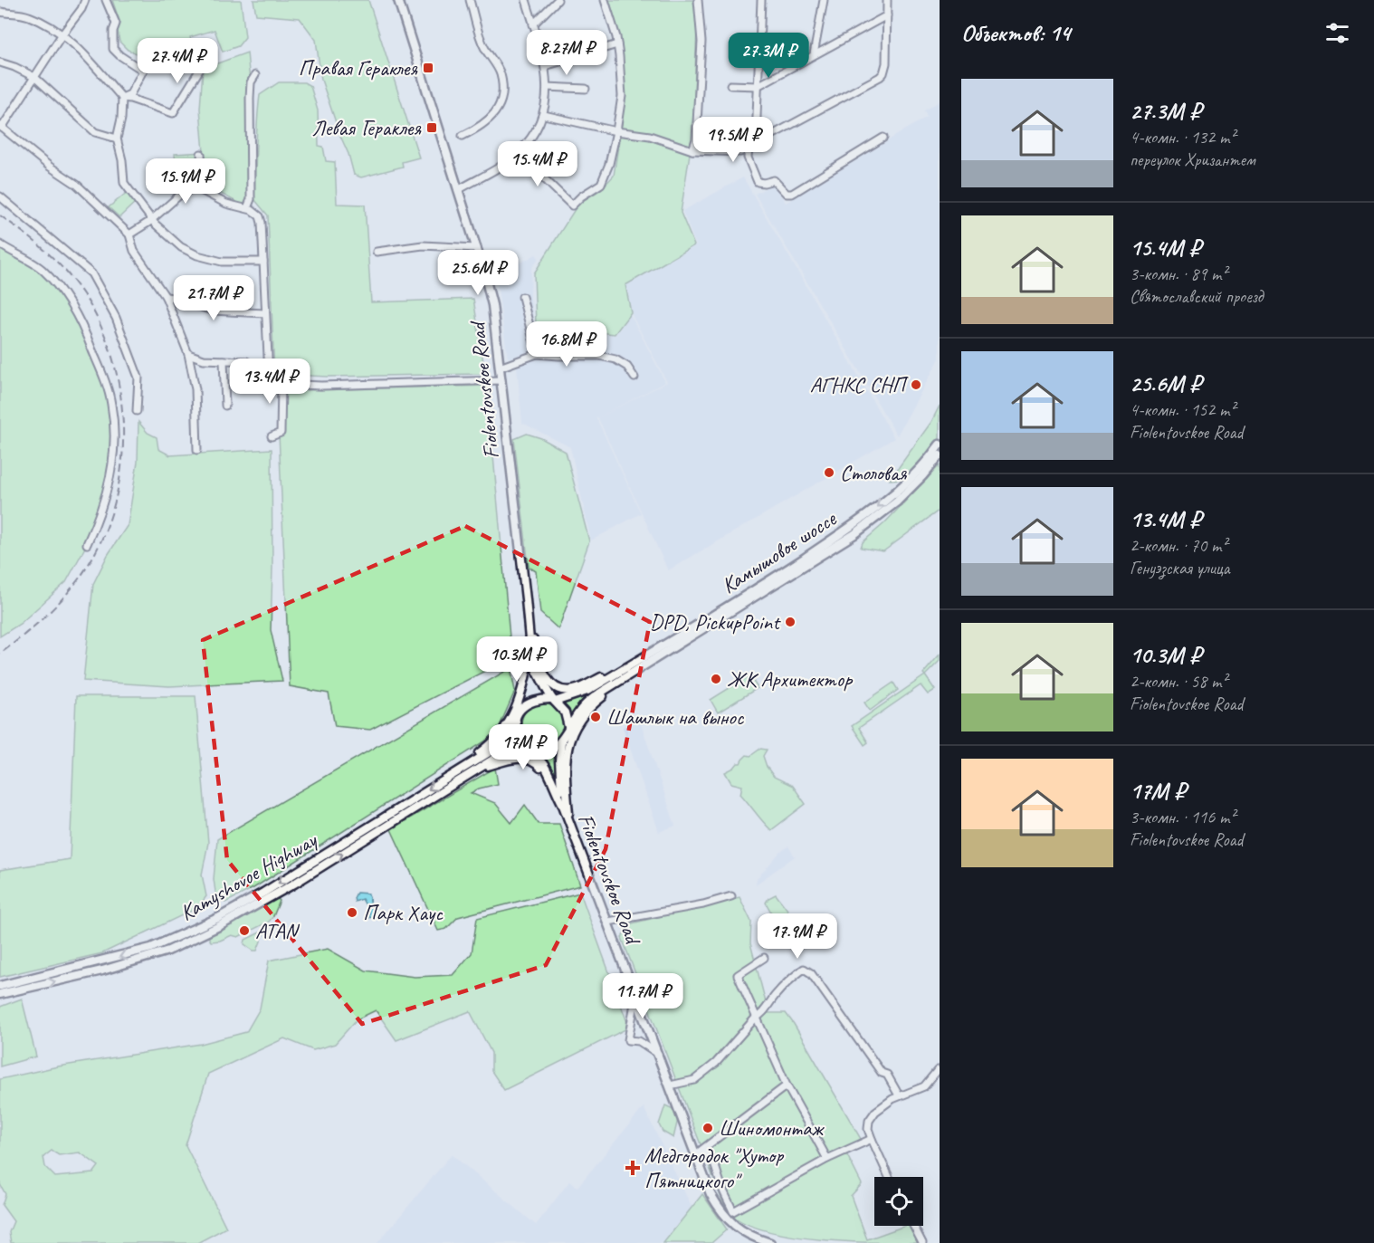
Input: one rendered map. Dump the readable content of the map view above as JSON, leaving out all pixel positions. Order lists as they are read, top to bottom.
{
  "streets": {
    "main road": ["Fiolentovskoe Road", "Камышовое шоссе", "Kamyshovoe Highway"]
  },
  "crossings": [
    ["Fiolentovskoe Road", "Камышовое шоссе"],
    ["Fiolentovskoe Road", "Kamyshovoe Highway"],
    ["Камышовое шоссе", "Kamyshovoe Highway"]
  ],
  "places": {
    "transit": ["Правая Гераклея", "Левая Гераклея"],
    "other": [
      "АГНКС СНП",
      "Столовая",
      "DPD, PickupPoint",
      "ЖК Архитектор",
      "Шашлык на вынос",
      "Парк Хаус",
      "ATAN",
      "Шиномонтаж"
    ],
    "health": ["Медгородок \"Хутор Пятницкого\""]
  },
  "page": {
    "heading": "Объектов: 14",
    "price": [
      "8.27M ₽",
      "27.3M ₽",
      "27.4M ₽",
      "19.5M ₽",
      "15.4M ₽",
      "15.9M ₽",
      "25.6M ₽",
      "21.7M ₽",
      "16.8M ₽",
      "13.4M ₽",
      "10.3M ₽",
      "17M ₽",
      "17.9M ₽",
      "11.7M ₽"
    ],
    "list": [
      {
        "name": "27.3M ₽",
        "note": "4-комн. · 132 m² · переулок Хризантем"
      },
      {
        "name": "15.4M ₽",
        "note": "3-комн. · 89 m² · Святославский проезд"
      },
      {
        "name": "25.6M ₽",
        "note": "4-комн. · 152 m² · Fiolentovskoe Road"
      },
      {
        "name": "13.4M ₽",
        "note": "2-комн. · 70 m² · Генуэзская улица"
      },
      {
        "name": "10.3M ₽",
        "note": "2-комн. · 58 m² · Fiolentovskoe Road"
      },
      {
        "name": "17M ₽",
        "note": "3-комн. · 116 m² · Fiolentovskoe Road"
      }
    ]
  }
}
